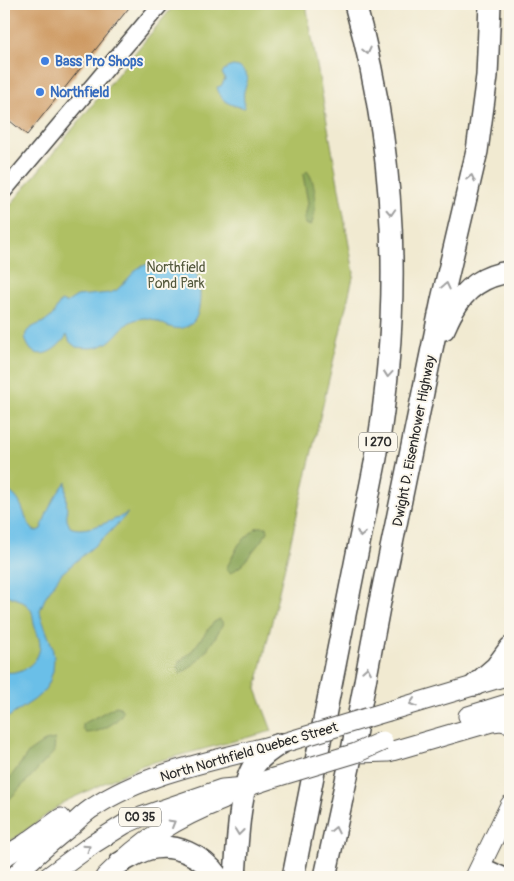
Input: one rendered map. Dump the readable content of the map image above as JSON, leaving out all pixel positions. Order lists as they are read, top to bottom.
{
  "streets": {
    "highway": ["Dwight D. Eisenhower Highway", "I 270"],
    "main road": ["North Northfield Quebec Street", "CO 35"]
  },
  "parks": ["Northfield Pond Park"],
  "places": ["Bass Pro Shops", "Northfield"]
}
